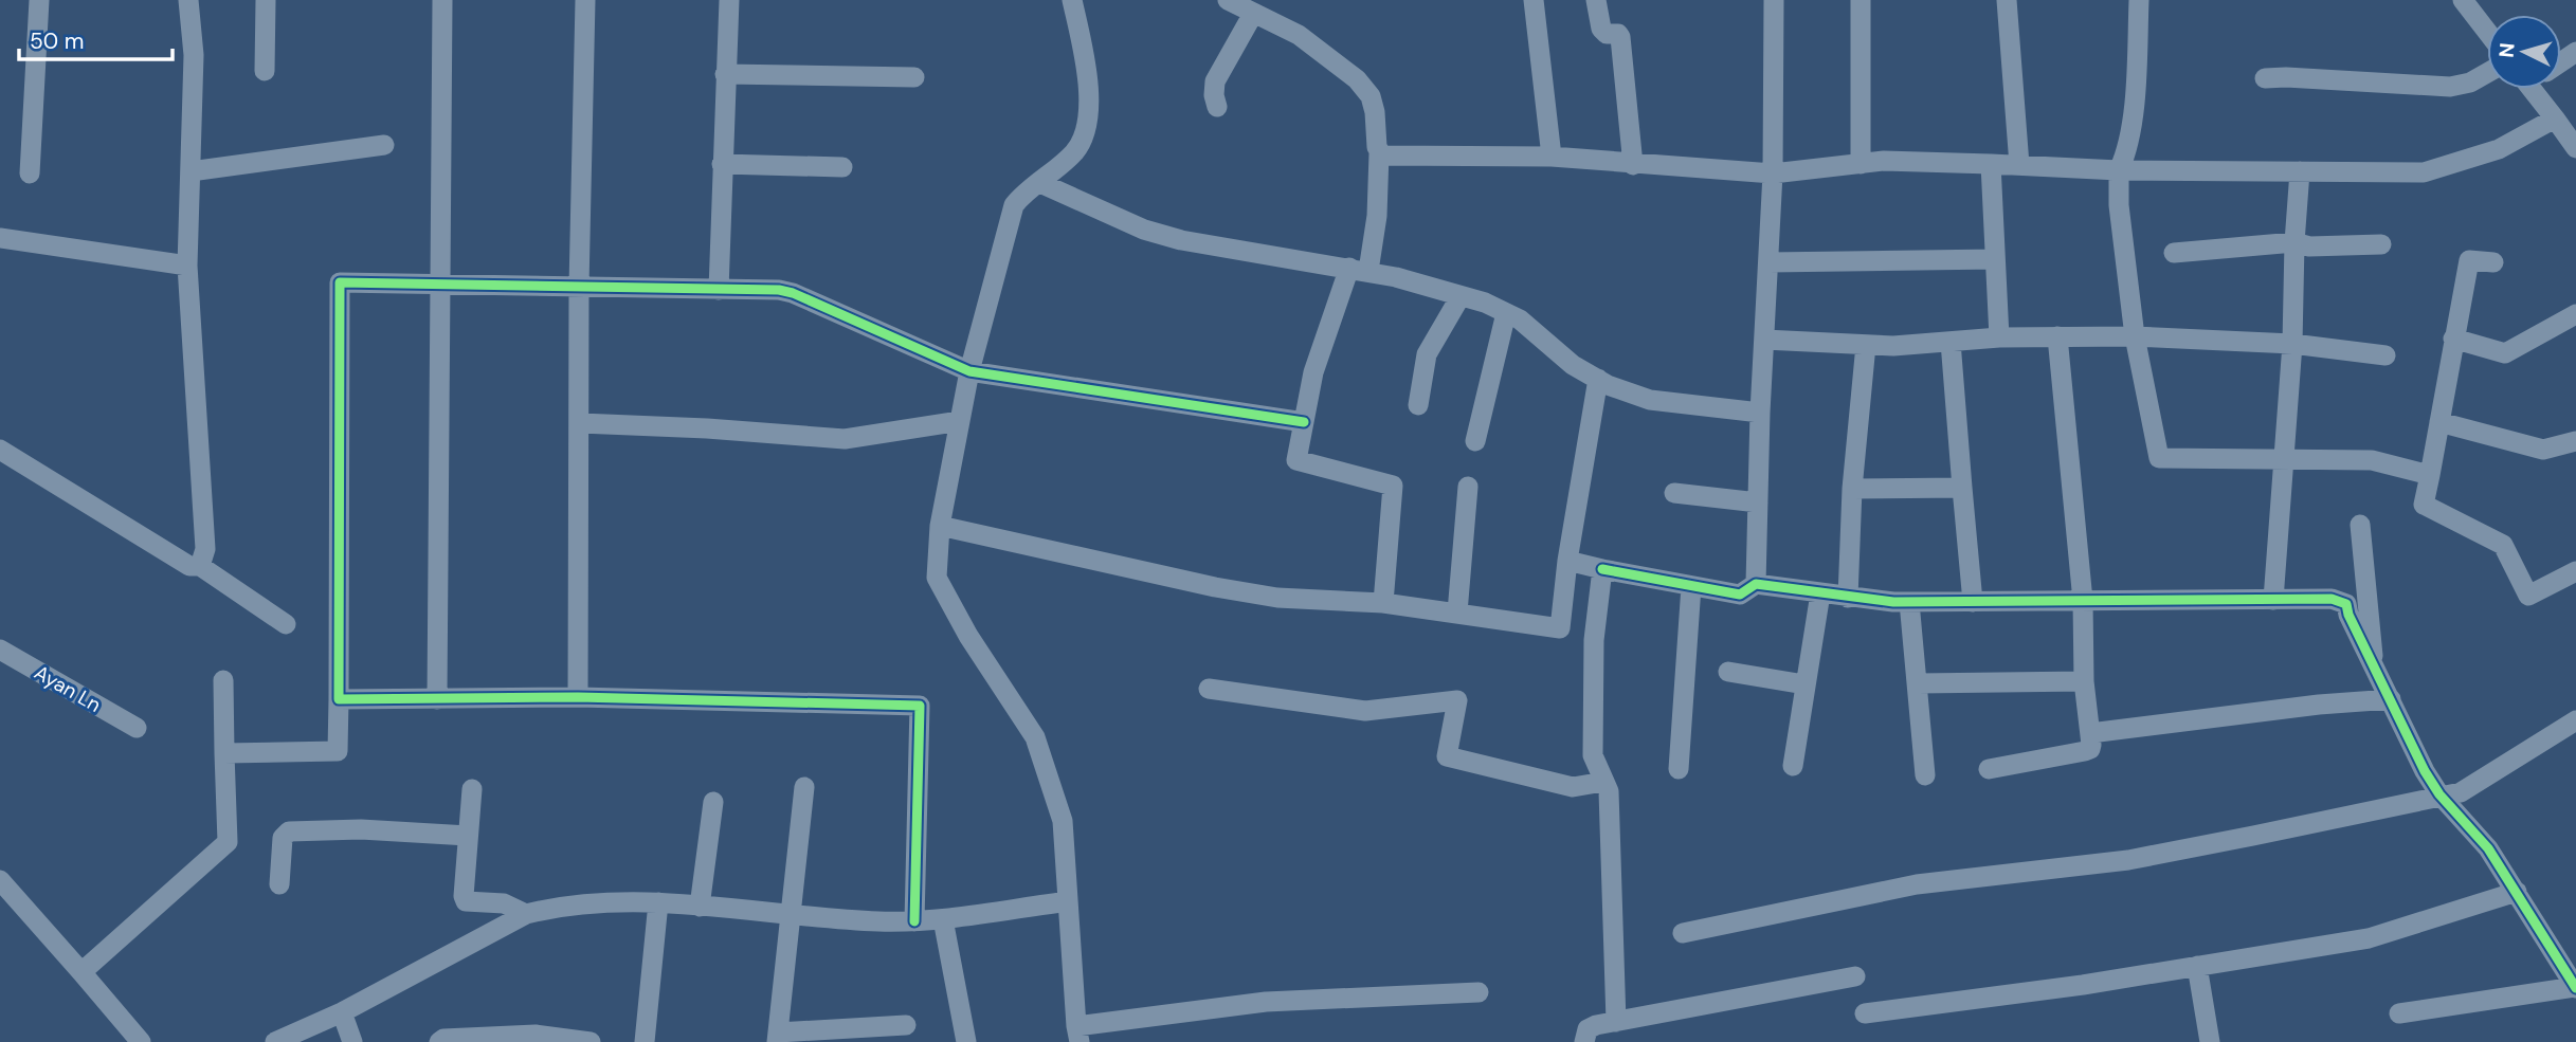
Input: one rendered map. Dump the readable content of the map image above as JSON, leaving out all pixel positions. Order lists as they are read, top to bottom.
{
  "streets": {
    "street": ["Ayan Ln"]
  },
  "scale_bar": "50 m",
  "north": "left"
}
